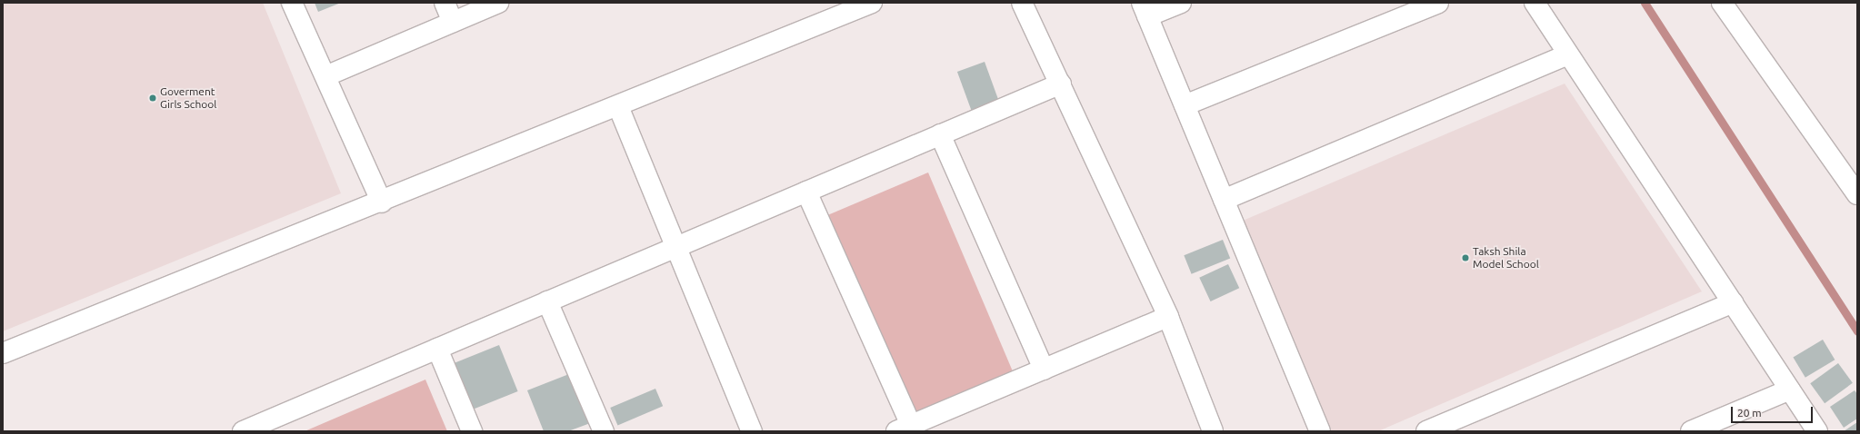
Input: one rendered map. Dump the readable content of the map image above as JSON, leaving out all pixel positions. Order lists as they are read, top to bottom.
{
  "places": ["Goverment Girls School", "Taksh Shila Model School"],
  "scale_bar": "20 m"
}
